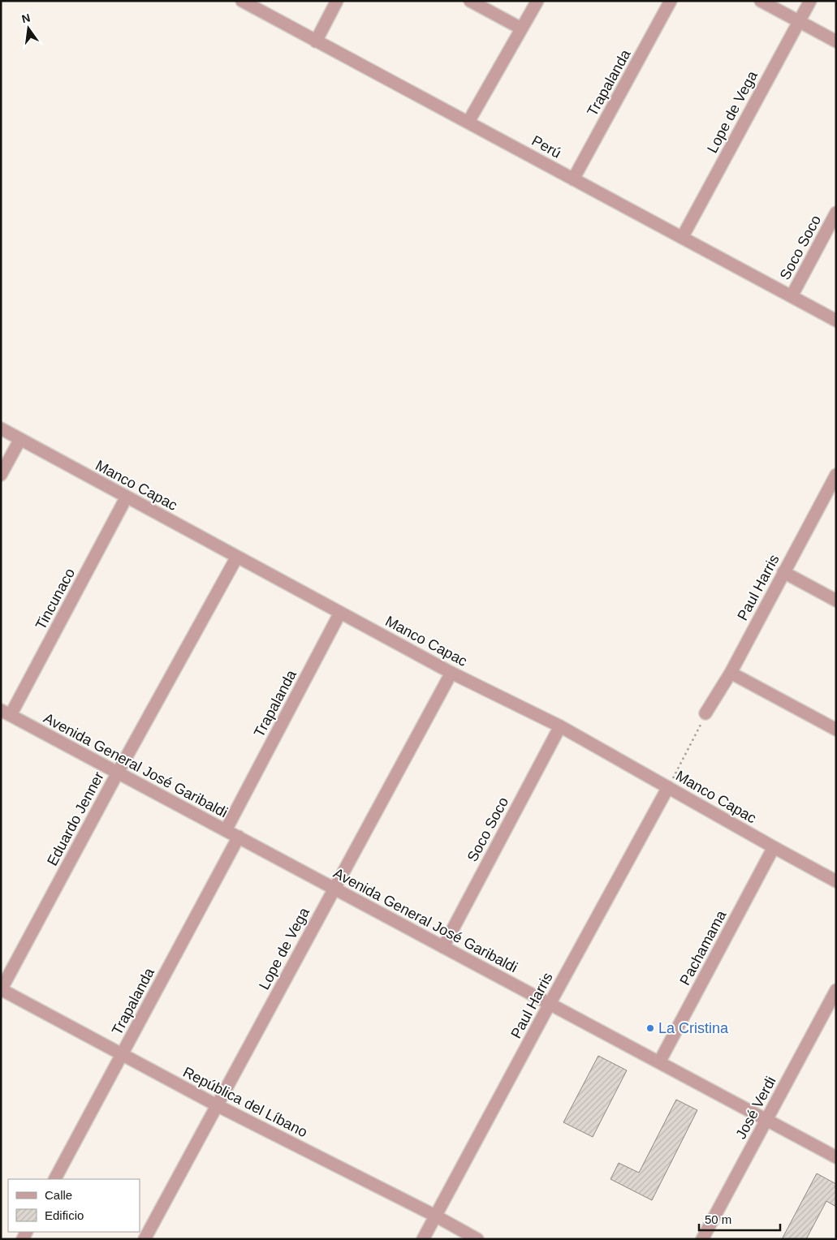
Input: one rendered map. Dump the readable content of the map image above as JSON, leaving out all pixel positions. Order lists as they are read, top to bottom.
{
  "streets": {
    "street": [
      "Trapalanda",
      "Lope de Vega",
      "Perú",
      "Soco Soco",
      "Manco Capac",
      "Paul Harris",
      "Tincunaco",
      "Avenida General José Garibaldi",
      "Eduardo Jenner",
      "Pachamama",
      "República del Líbano",
      "José Verdi"
    ]
  },
  "crossings": [
    ["Trapalanda", "Perú"],
    ["Trapalanda", "Manco Capac"],
    ["Trapalanda", "Avenida General José Garibaldi"],
    ["Trapalanda", "República del Líbano"],
    ["Lope de Vega", "Perú"],
    ["Lope de Vega", "Manco Capac"],
    ["Lope de Vega", "Avenida General José Garibaldi"],
    ["Lope de Vega", "República del Líbano"],
    ["Perú", "Soco Soco"],
    ["Soco Soco", "Manco Capac"],
    ["Soco Soco", "Avenida General José Garibaldi"],
    ["Manco Capac", "Paul Harris"],
    ["Manco Capac", "Tincunaco"],
    ["Manco Capac", "Eduardo Jenner"],
    ["Manco Capac", "Pachamama"],
    ["Paul Harris", "Avenida General José Garibaldi"],
    ["Paul Harris", "República del Líbano"],
    ["Tincunaco", "Avenida General José Garibaldi"],
    ["Avenida General José Garibaldi", "Eduardo Jenner"],
    ["Avenida General José Garibaldi", "Pachamama"],
    ["Avenida General José Garibaldi", "José Verdi"],
    ["Eduardo Jenner", "República del Líbano"]
  ],
  "places": ["La Cristina"],
  "legend": ["Calle", "Edificio"],
  "scale_bar": "50 m",
  "north": "top"
}
